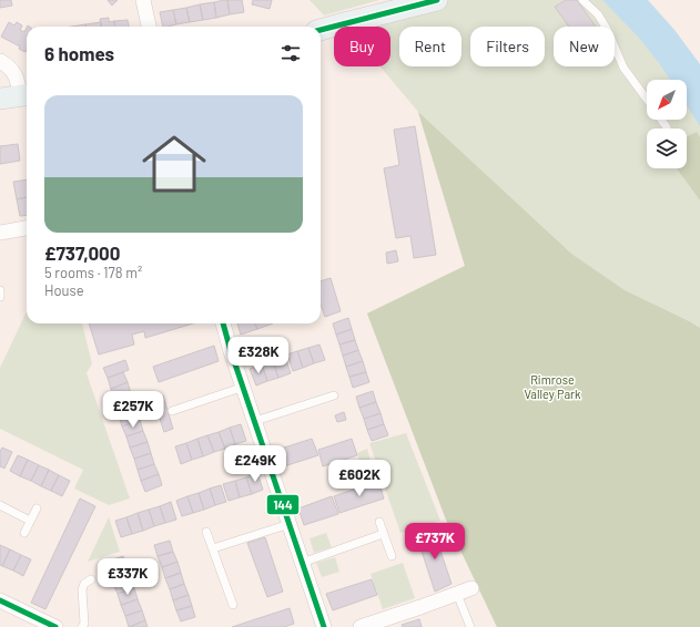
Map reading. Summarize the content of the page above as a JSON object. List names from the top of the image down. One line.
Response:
{"parks":["Rimrose Valley Park"],"lines":["transit line 144"],"north":"bottom left","page":{"chip":["Buy","Rent","Filters","New"],"heading":"6 homes","list":[{"name":"£737,000","note":"5 rooms · 178 m² · House"}],"price":["£328K","£257K","£249K","£602K","£737K","£337K"]}}
